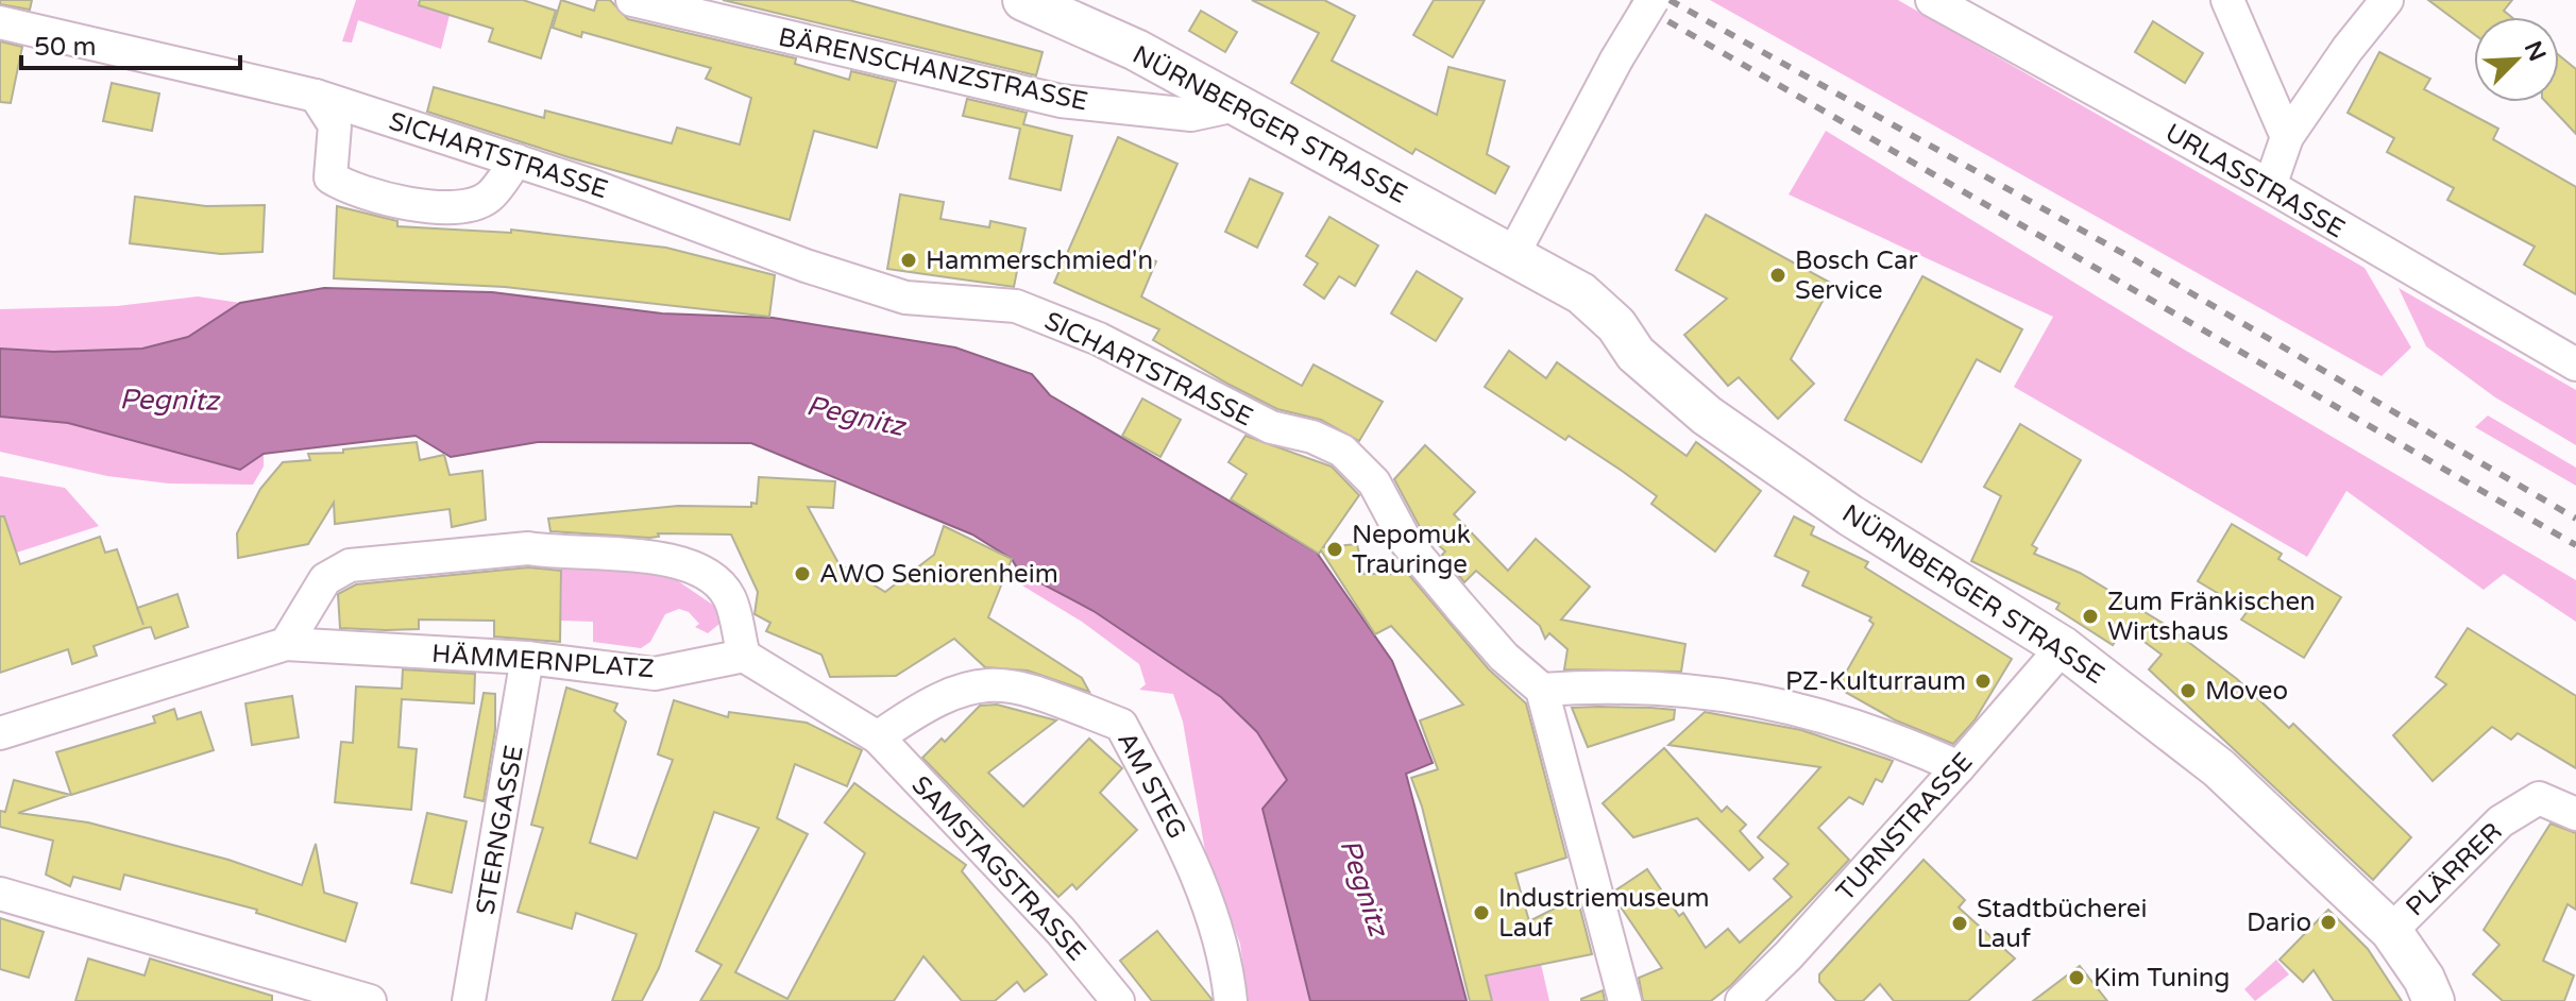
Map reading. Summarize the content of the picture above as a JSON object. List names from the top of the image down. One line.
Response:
{"streets":{"street":["BÄRENSCHANZSTRASSE","NÜRNBERGER STRASSE","SICHARTSTRASSE","URLASSTRASSE","HÄMMERNPLATZ","AM STEG","TURNSTRASSE","STERNGASSE","SAMSTAGSTRASSE","PLÄRRER"]},"crossings":[["BÄRENSCHANZSTRASSE","NÜRNBERGER STRASSE"],["NÜRNBERGER STRASSE","TURNSTRASSE"],["NÜRNBERGER STRASSE","PLÄRRER"],["HÄMMERNPLATZ","STERNGASSE"],["AM STEG","SAMSTAGSTRASSE"]],"water":["Pegnitz"],"places":["Hammerschmied'n","Bosch Car Service","Nepomuk Trauringe","AWO Seniorenheim","Zum Fränkischen Wirtshaus","PZ-Kulturraum","Moveo","Industriemuseum Lauf","Dario","Stadtbücherei Lauf","Kim Tuning"],"scale_bar":"50 m","north":"top right"}
